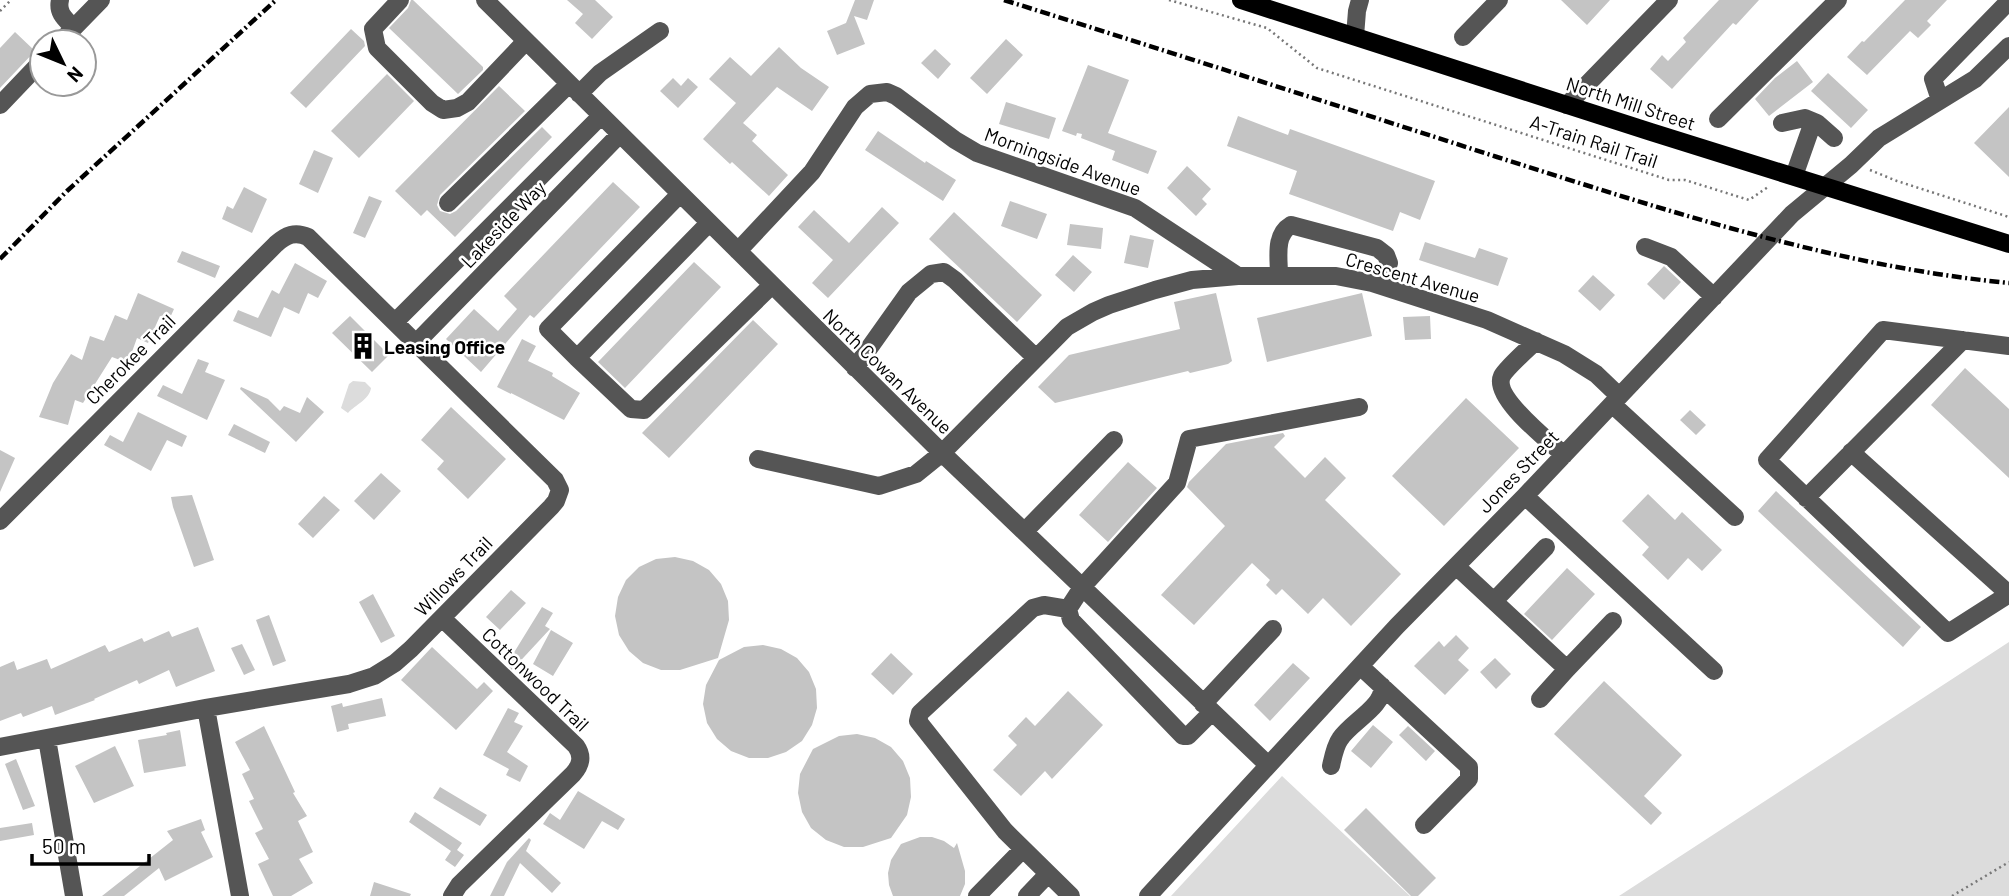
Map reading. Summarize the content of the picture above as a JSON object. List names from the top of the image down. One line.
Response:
{"streets":{"main road":["North Mill Street"],"street":["Morningside Avenue","Lakeside Way","Crescent Avenue","Cherokee Trail","North Cowan Avenue","Jones Street","Willows Trail","Cottonwood Trail"],"path":["A-Train Rail Trail"]},"crossings":[["North Mill Street","A-Train Rail Trail"],["North Mill Street","Jones Street"],["Morningside Avenue","Crescent Avenue"],["Morningside Avenue","North Cowan Avenue"],["Lakeside Way","North Cowan Avenue"],["Lakeside Way","Willows Trail"],["Crescent Avenue","North Cowan Avenue"],["Crescent Avenue","Jones Street"],["Cherokee Trail","Willows Trail"],["North Cowan Avenue","Jones Street"],["Willows Trail","Cottonwood Trail"]],"places":{"building":["Leasing Office"]},"scale_bar":"50 m","north":"bottom right"}
